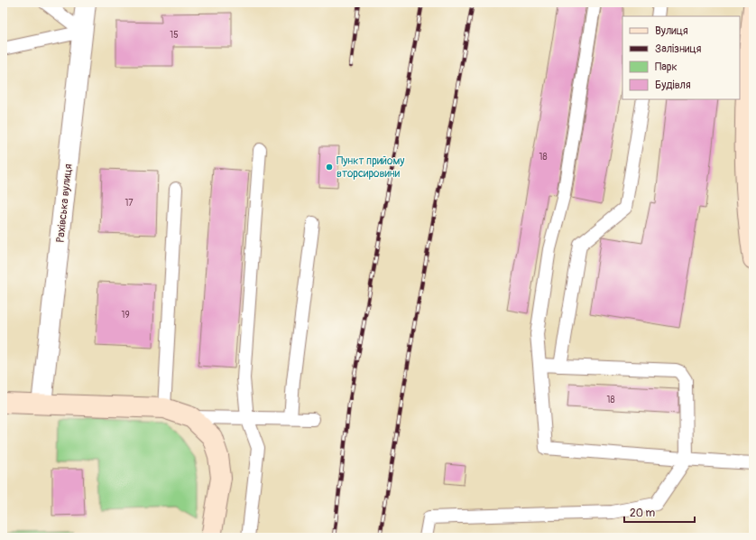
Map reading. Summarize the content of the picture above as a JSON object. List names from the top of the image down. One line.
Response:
{"streets":{"street":["Рахівська вулиця"]},"places":["Пункт прийому вторсировини"],"house_numbers":["15","18","17","19","18"],"legend":["Вулиця","Залізниця","Парк","Будівля"],"scale_bar":"20 m"}
